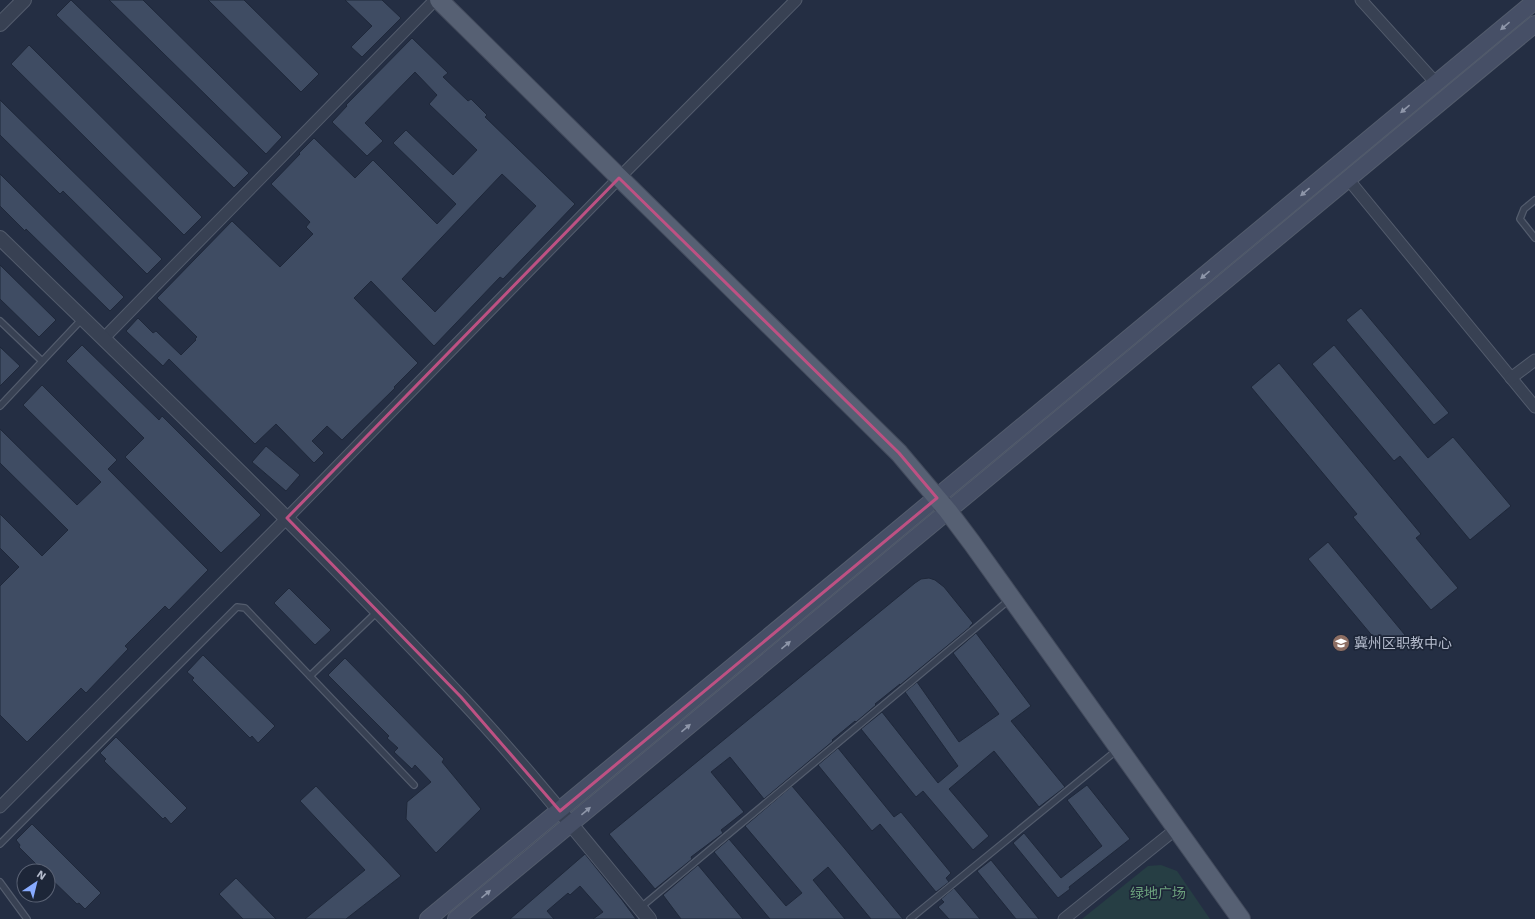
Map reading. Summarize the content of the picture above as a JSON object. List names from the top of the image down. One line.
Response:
{"parks":["绿地广场"],"places":{"school or university":["冀州区职教中心"]},"north":"top right"}
